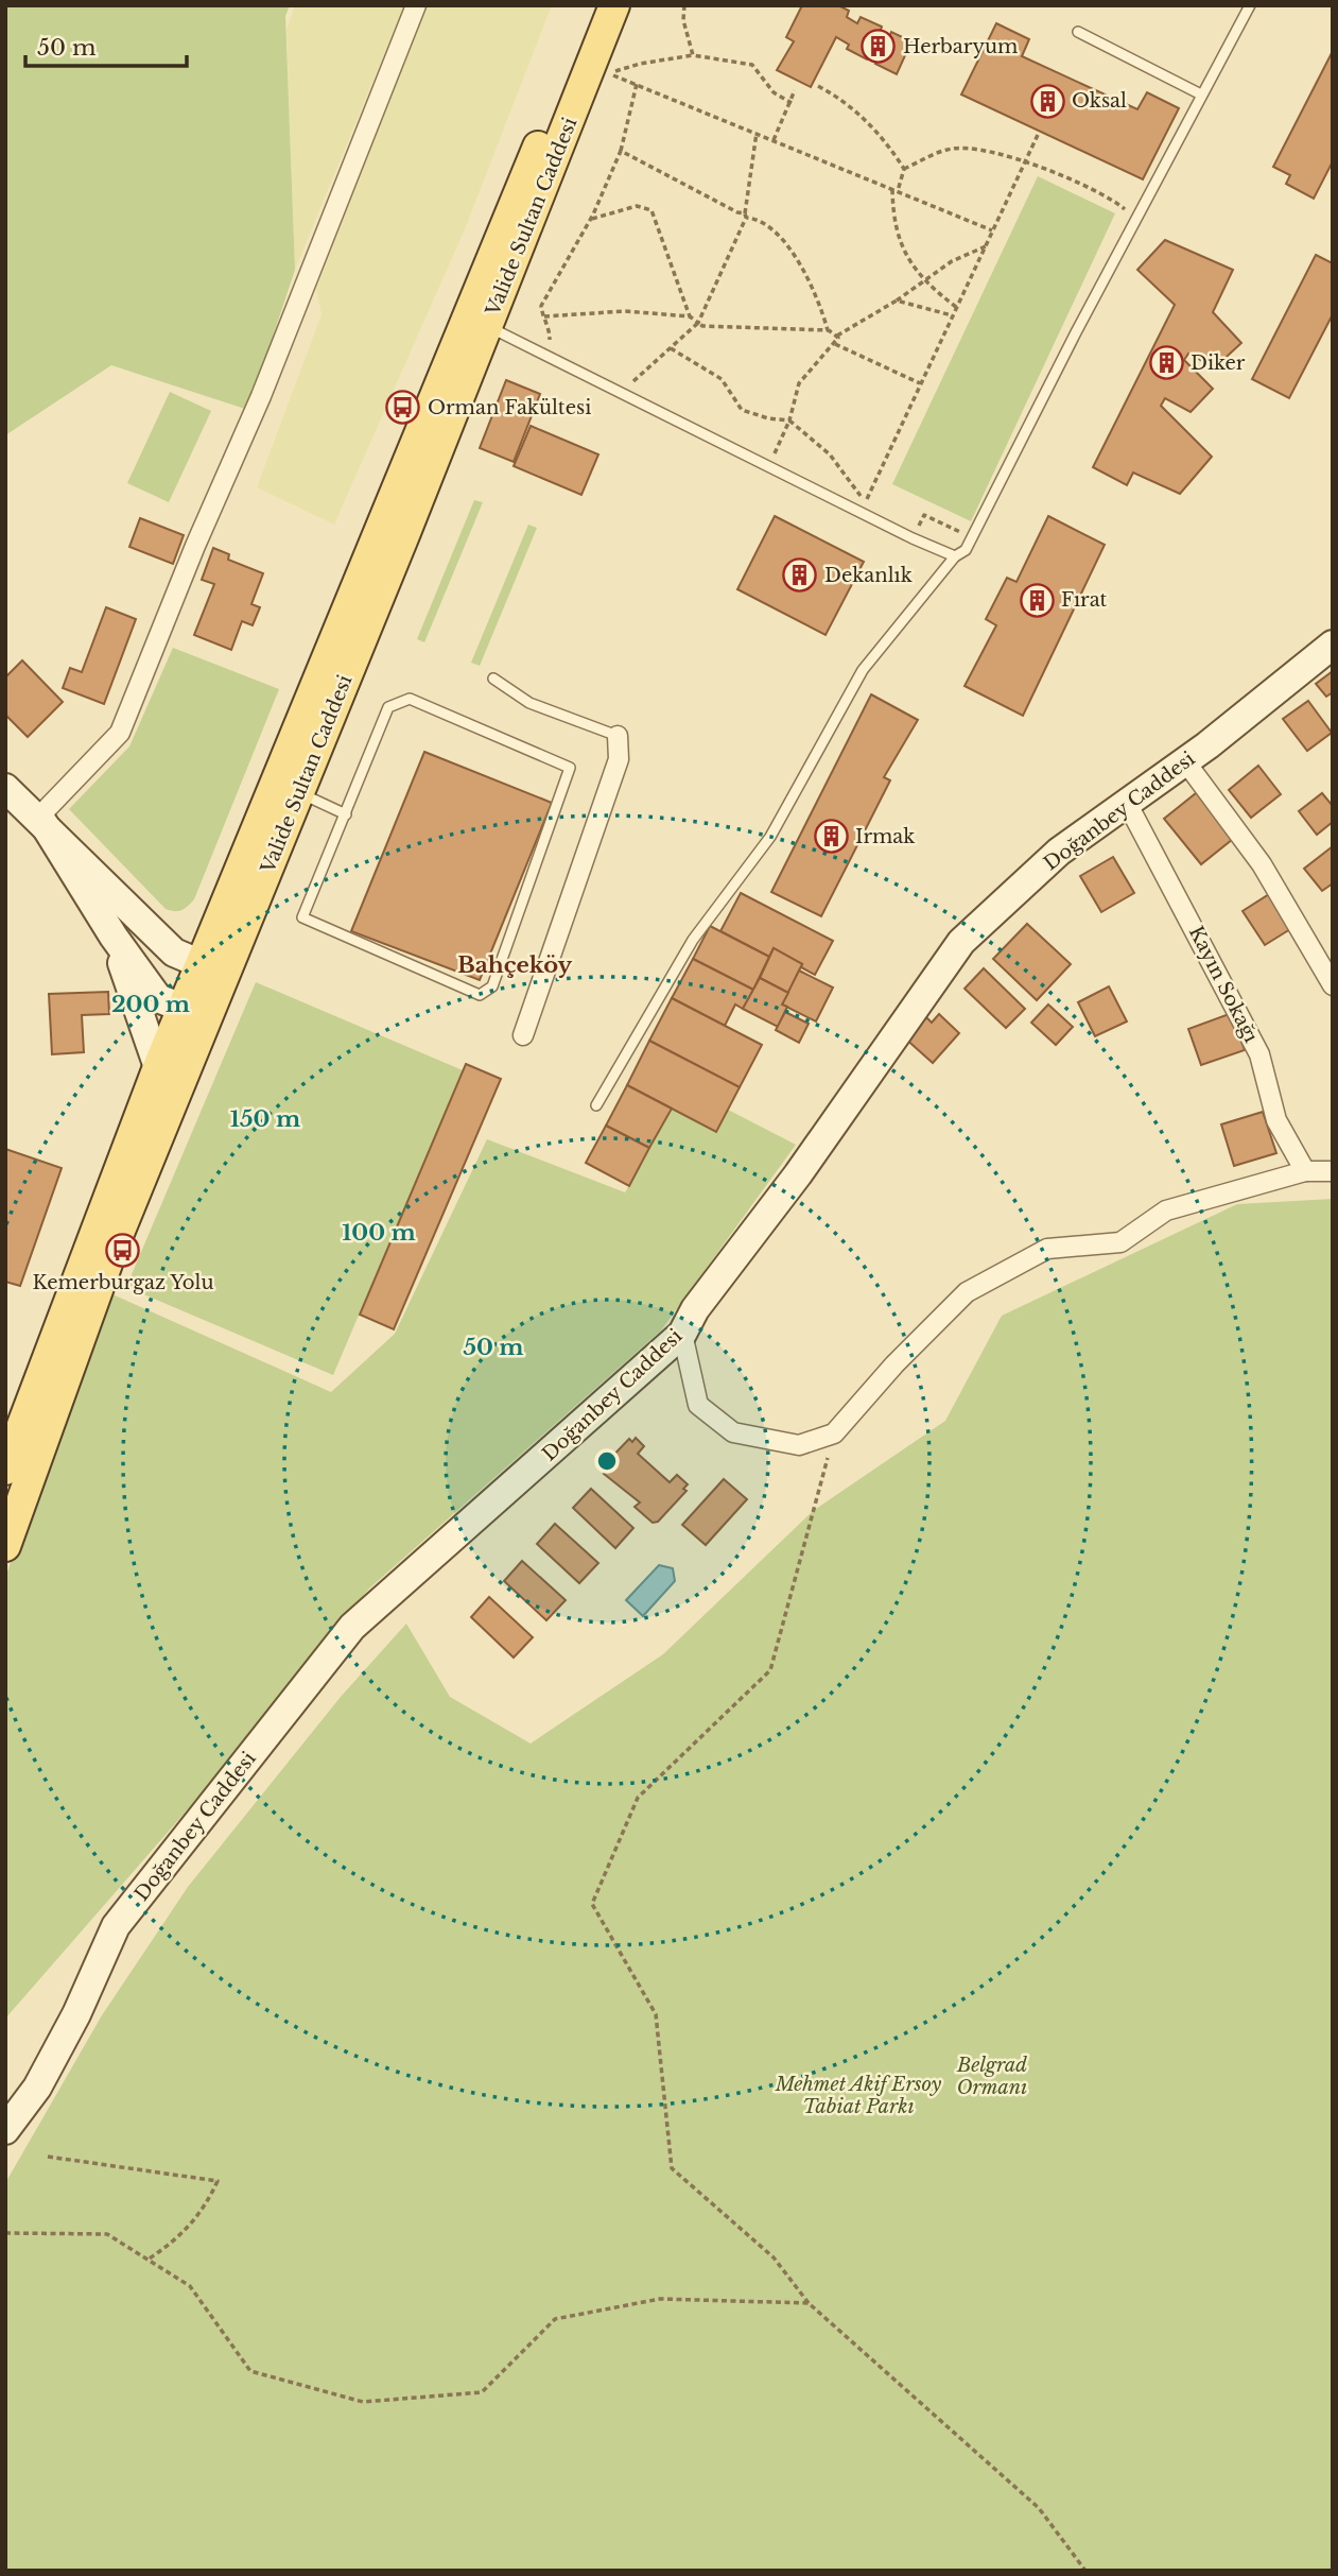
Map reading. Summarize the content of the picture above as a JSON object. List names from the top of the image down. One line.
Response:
{"streets":{"main road":["Valide Sultan Caddesi"],"street":["Doğanbey Caddesi","Kayın Sokağı"]},"crossings":[["Doğanbey Caddesi","Kayın Sokağı"]],"districts":["Bahçeköy"],"parks":["Belgrad Ormanı","Mehmet Akif Ersoy Tabiat Parkı"],"places":{"building":["Herbaryum","Oksal","Diker","Dekanlık","Fırat","Irmak"],"bus stop":["Orman Fakültesi","Kemerburgaz Yolu"]},"scale_bar":"50 m","rings":["200 m","150 m","100 m","50 m"]}
